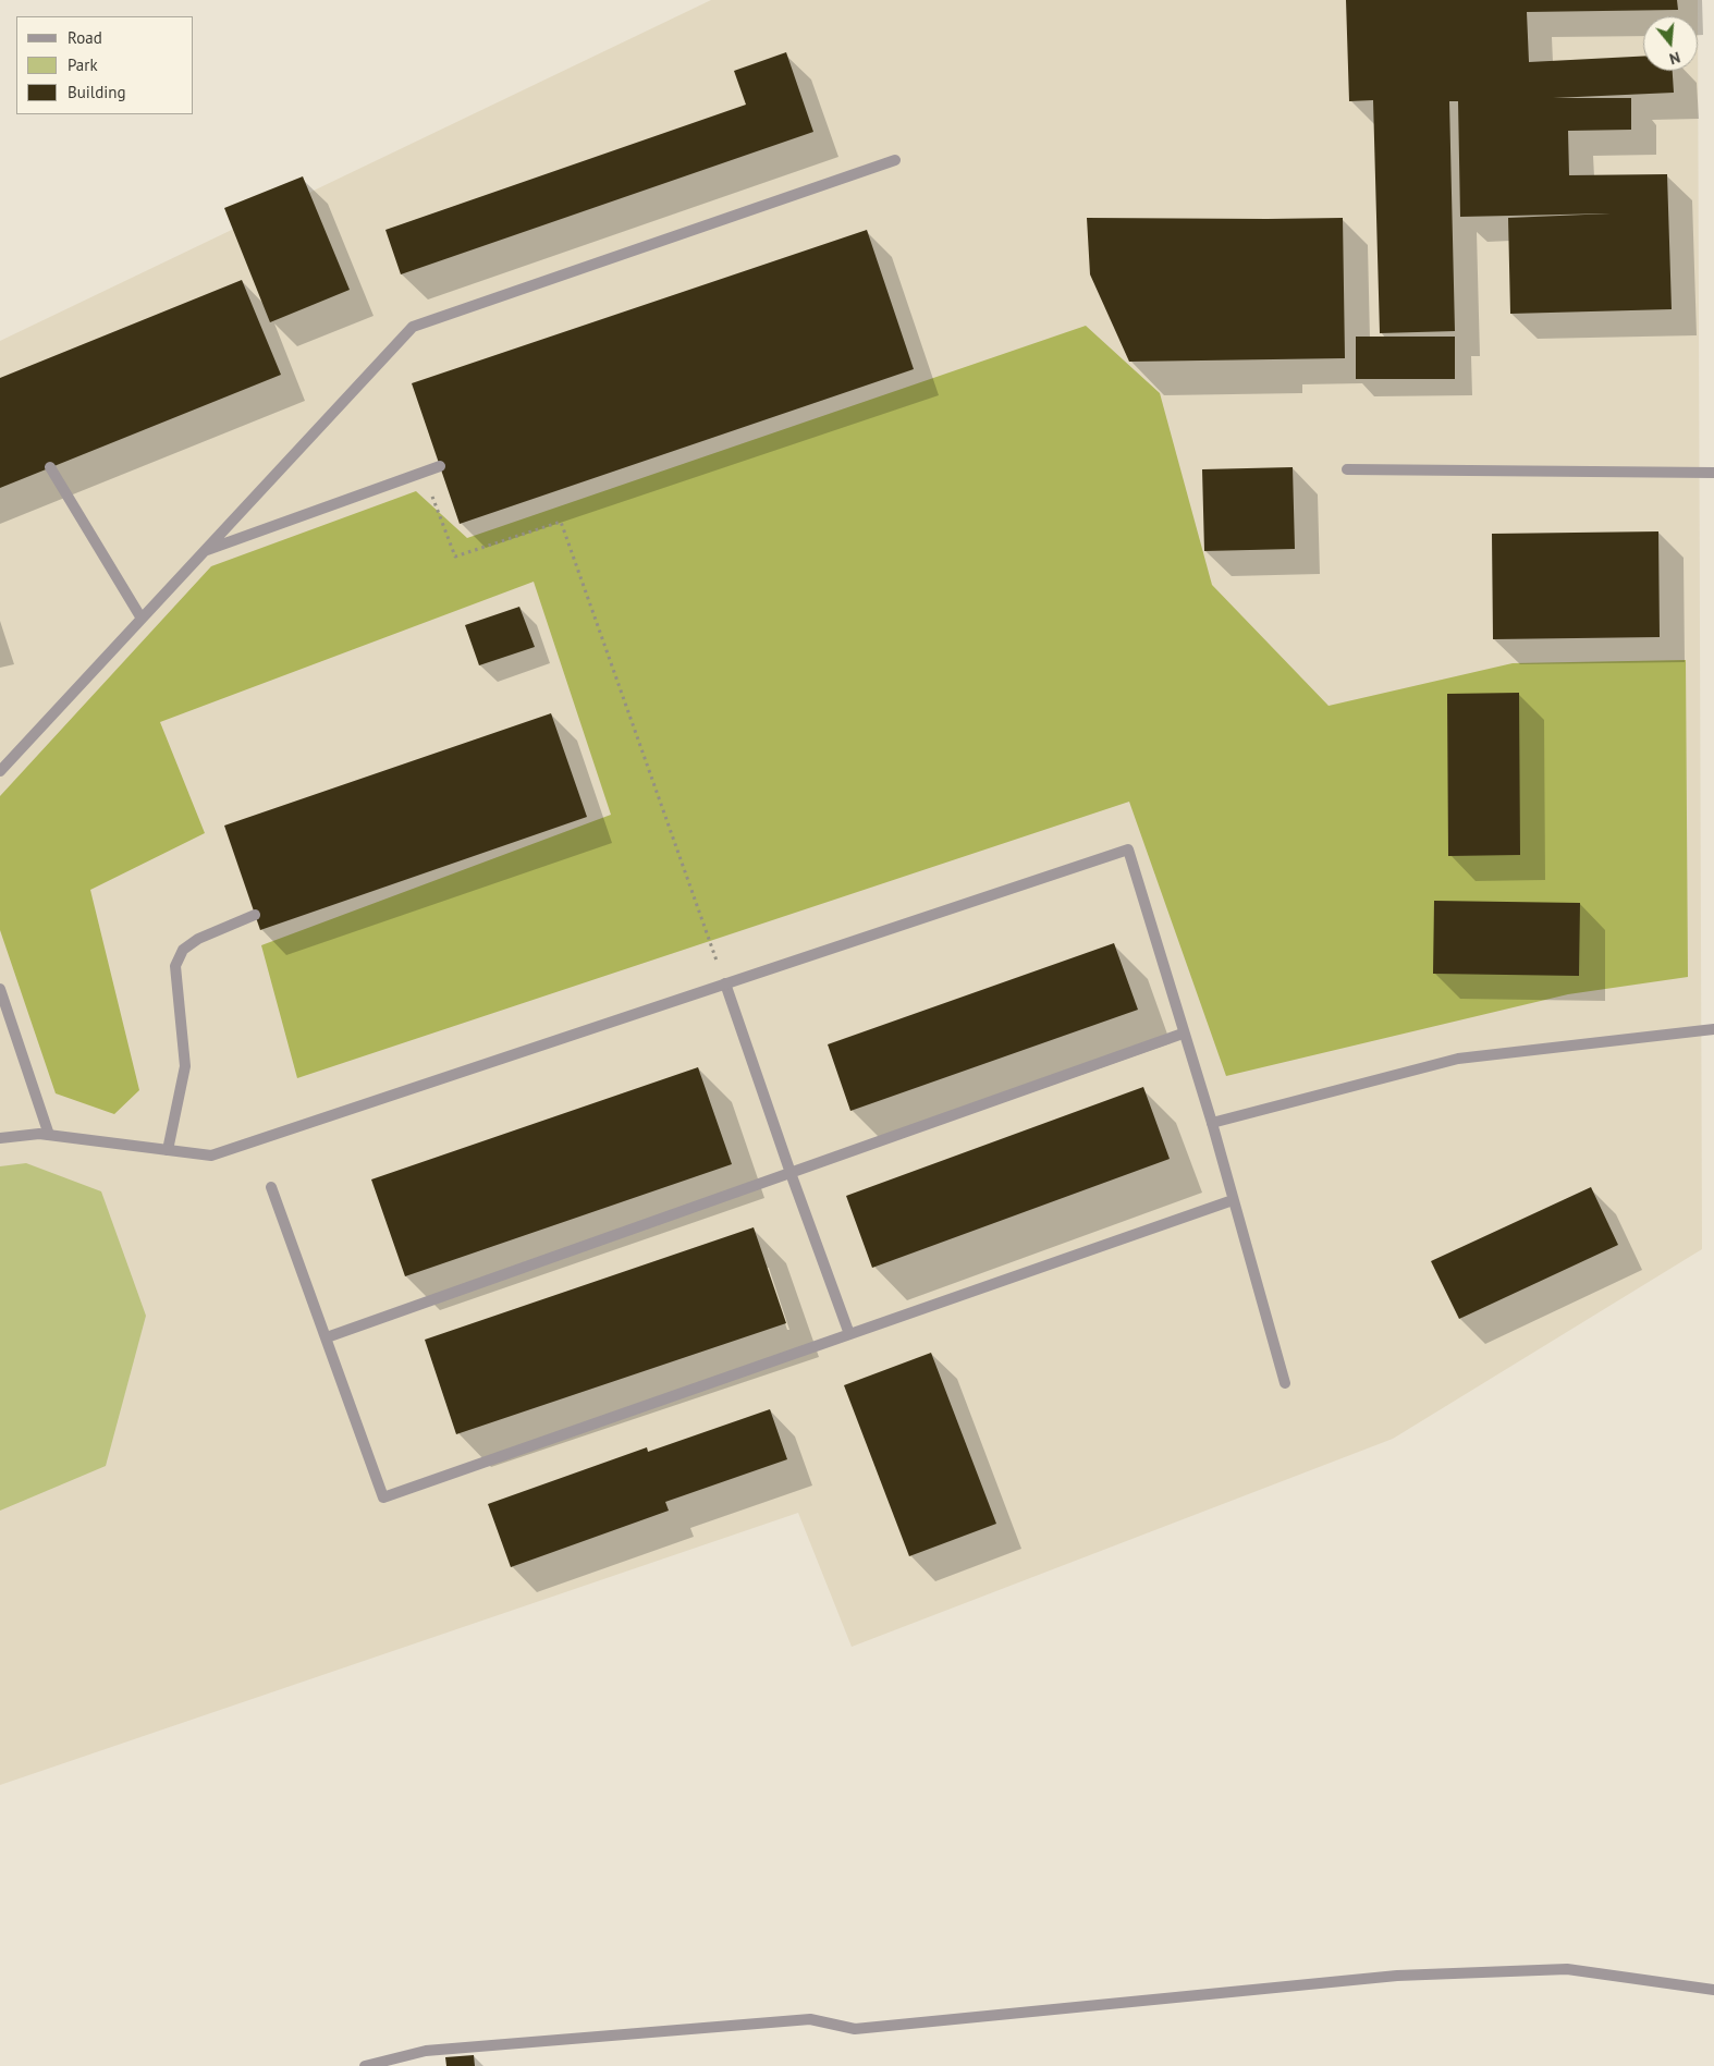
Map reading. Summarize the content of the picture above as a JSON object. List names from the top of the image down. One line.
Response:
{"legend":["Road","Park","Building"],"north":"bottom"}
